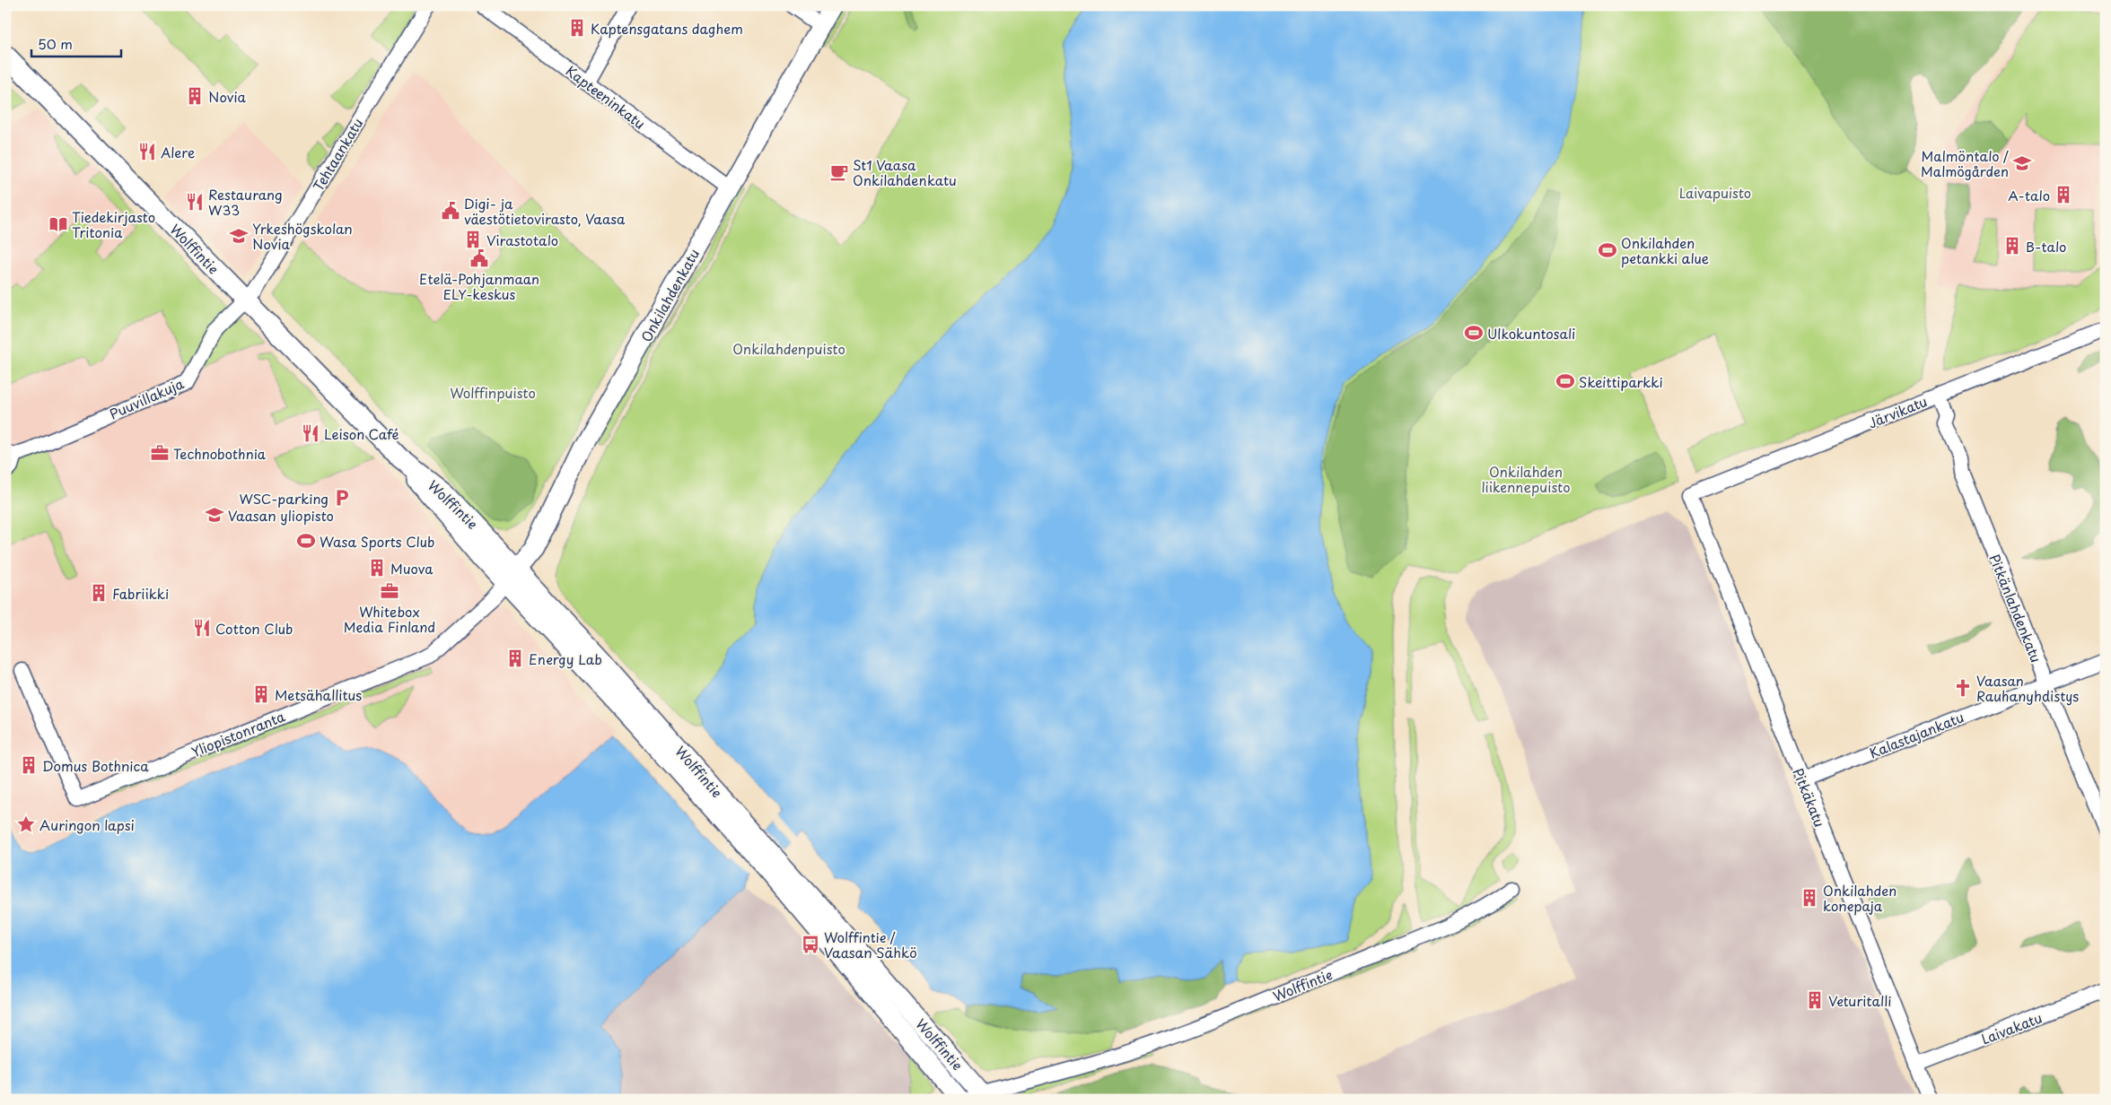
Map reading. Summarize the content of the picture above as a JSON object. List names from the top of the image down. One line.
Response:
{"streets":{"main road":["Wolffintie","Onkilahdenkatu"],"street":["Kapteeninkatu","Tehtaankatu","Puuvillakuja","Järvikatu","Pitkänlahdenkatu","Yliopistonranta","Kalastajankatu","Pitkäkatu","Laivakatu"]},"crossings":[["Kapteeninkatu","Onkilahdenkatu"],["Tehtaankatu","Wolffintie"],["Tehtaankatu","Puuvillakuja"],["Wolffintie","Onkilahdenkatu"],["Wolffintie","Puuvillakuja"],["Wolffintie","Yliopistonranta"],["Onkilahdenkatu","Yliopistonranta"],["Järvikatu","Pitkänlahdenkatu"],["Järvikatu","Pitkäkatu"],["Pitkänlahdenkatu","Kalastajankatu"],["Kalastajankatu","Pitkäkatu"],["Pitkäkatu","Laivakatu"]],"parks":["Laivapuisto","Onkilahdenpuisto","Wolffinpuisto","Onkilahden liikennepuisto"],"places":{"building":["Kaptensgatans daghem","Novia","A-talo","Virastotalo","B-talo","Muova","Fabriikki","Energy Lab","Metsähallitus","Domus Bothnica","Onkilahden konepaja","Veturitalli"],"restaurant":["Alere","Restaurang W33","Leison Café","Cotton Club"],"school or university":["Malmöntalo / Malmögården","Yrkeshögskolan Novia","Vaasan yliopisto"],"cafe":["St1 Vaasa Onkilahdenkatu"],"public building":["Digi- ja väestötietovirasto, Vaasa","Etelä-Pohjanmaan ELY-keskus"],"library":["Tiedekirjasto Tritonia"],"sports":["Onkilahden petankki alue","Ulkokuntosali","Skeittiparkki","Wasa Sports Club"],"office":["Technobothnia","Whitebox Media Finland"],"parking":["WSC-parking"],"church":["Vaasan Rauhanyhdistys"],"place":["Auringon lapsi"],"bus stop":["Wolffintie / Vaasan Sähkö"]},"scale_bar":"50 m"}
